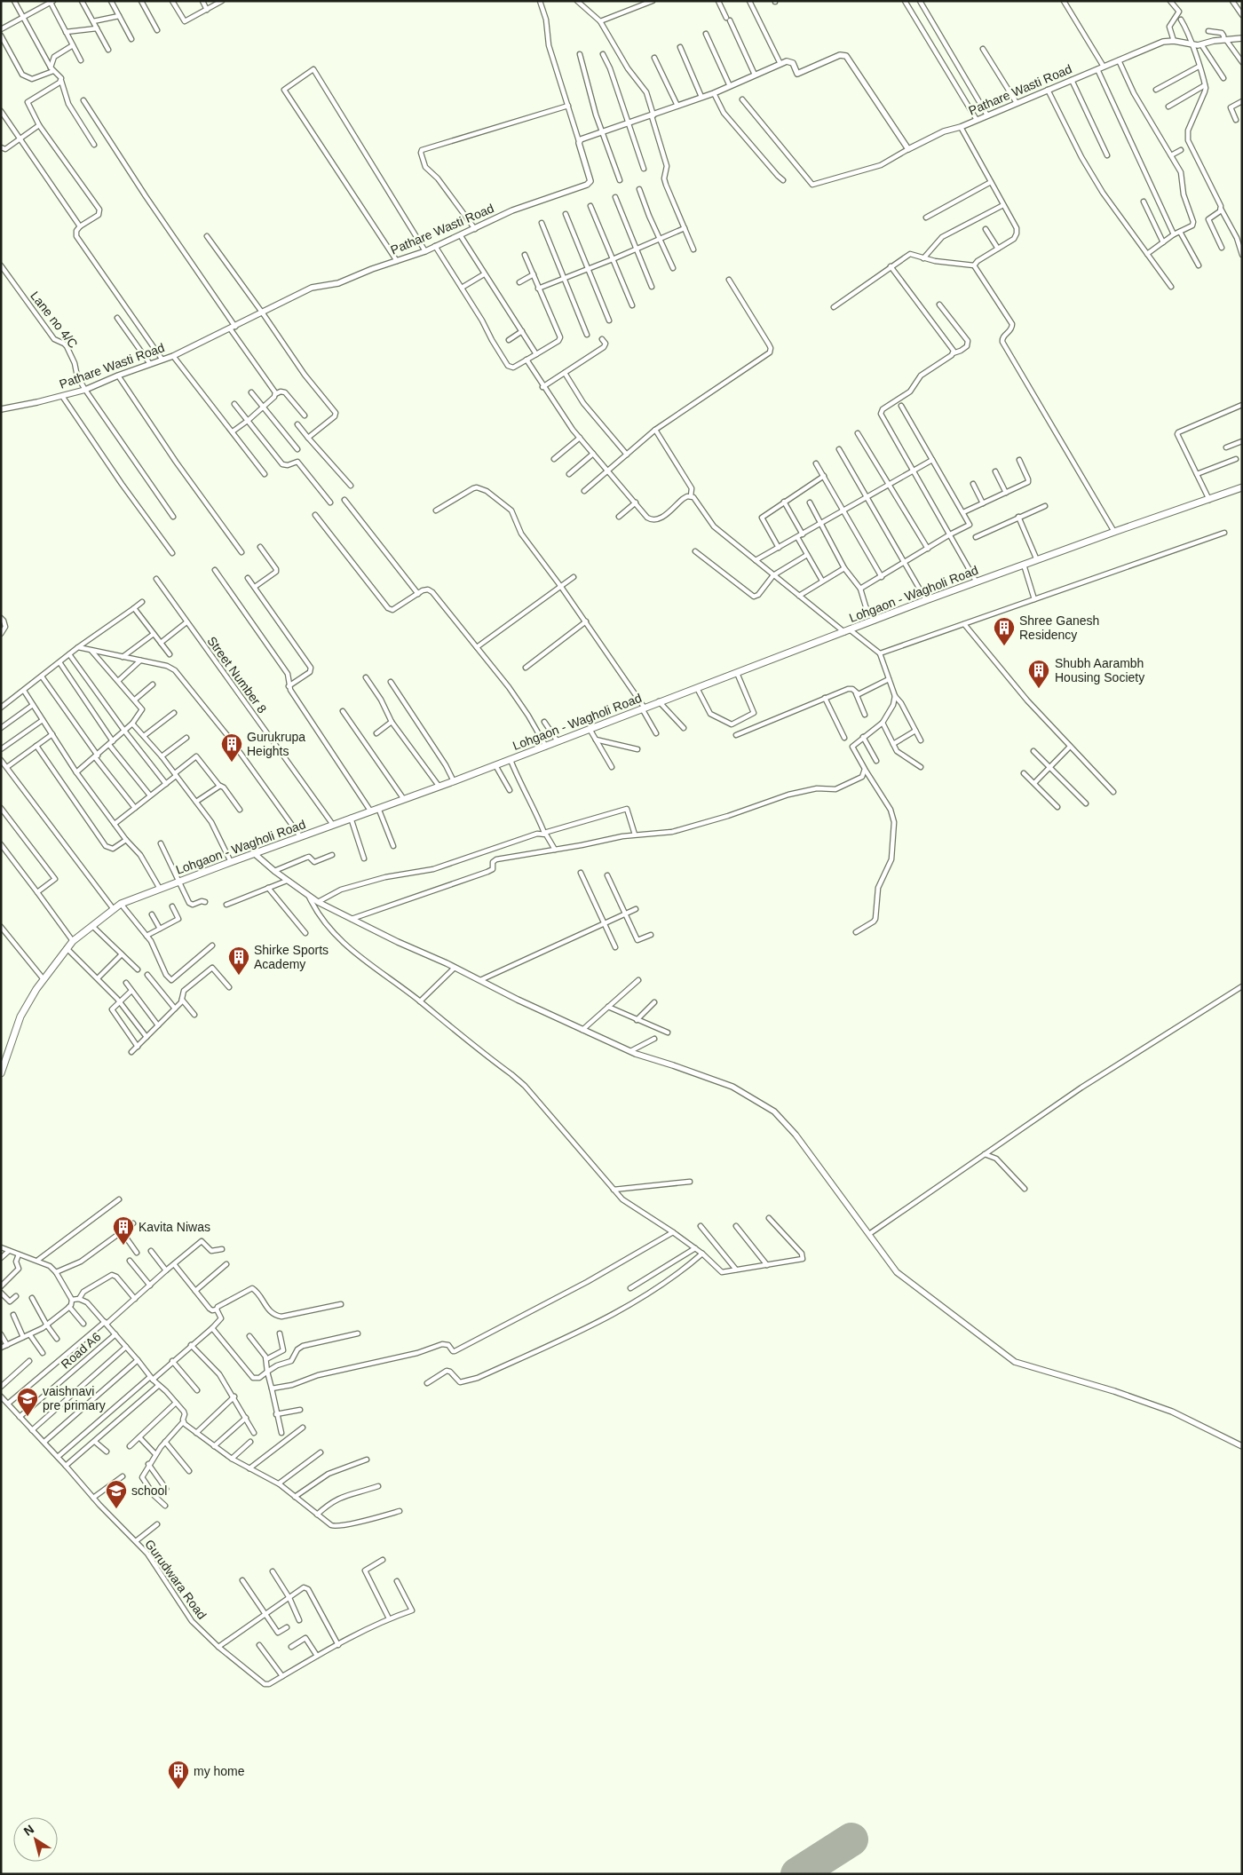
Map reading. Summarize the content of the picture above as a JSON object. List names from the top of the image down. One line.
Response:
{"streets":{"main road":["Lohgaon - Wagholi Road"],"street":["Pathare Wasti Road","Lane no 4/C","Street Number 8","Road A6","Gurudwara Road"]},"crossings":[["Pathare Wasti Road","Lane no 4/C"],["Lohgaon - Wagholi Road","Street Number 8"],["Road A6","Gurudwara Road"]],"places":{"building":["Shree Ganesh Residency","Shubh Aarambh Housing Society","Gurukrupa Heights","Shirke Sports Academy","Kavita Niwas","my home"],"school or university":["vaishnavi pre primary","school"]},"north":"top left"}
